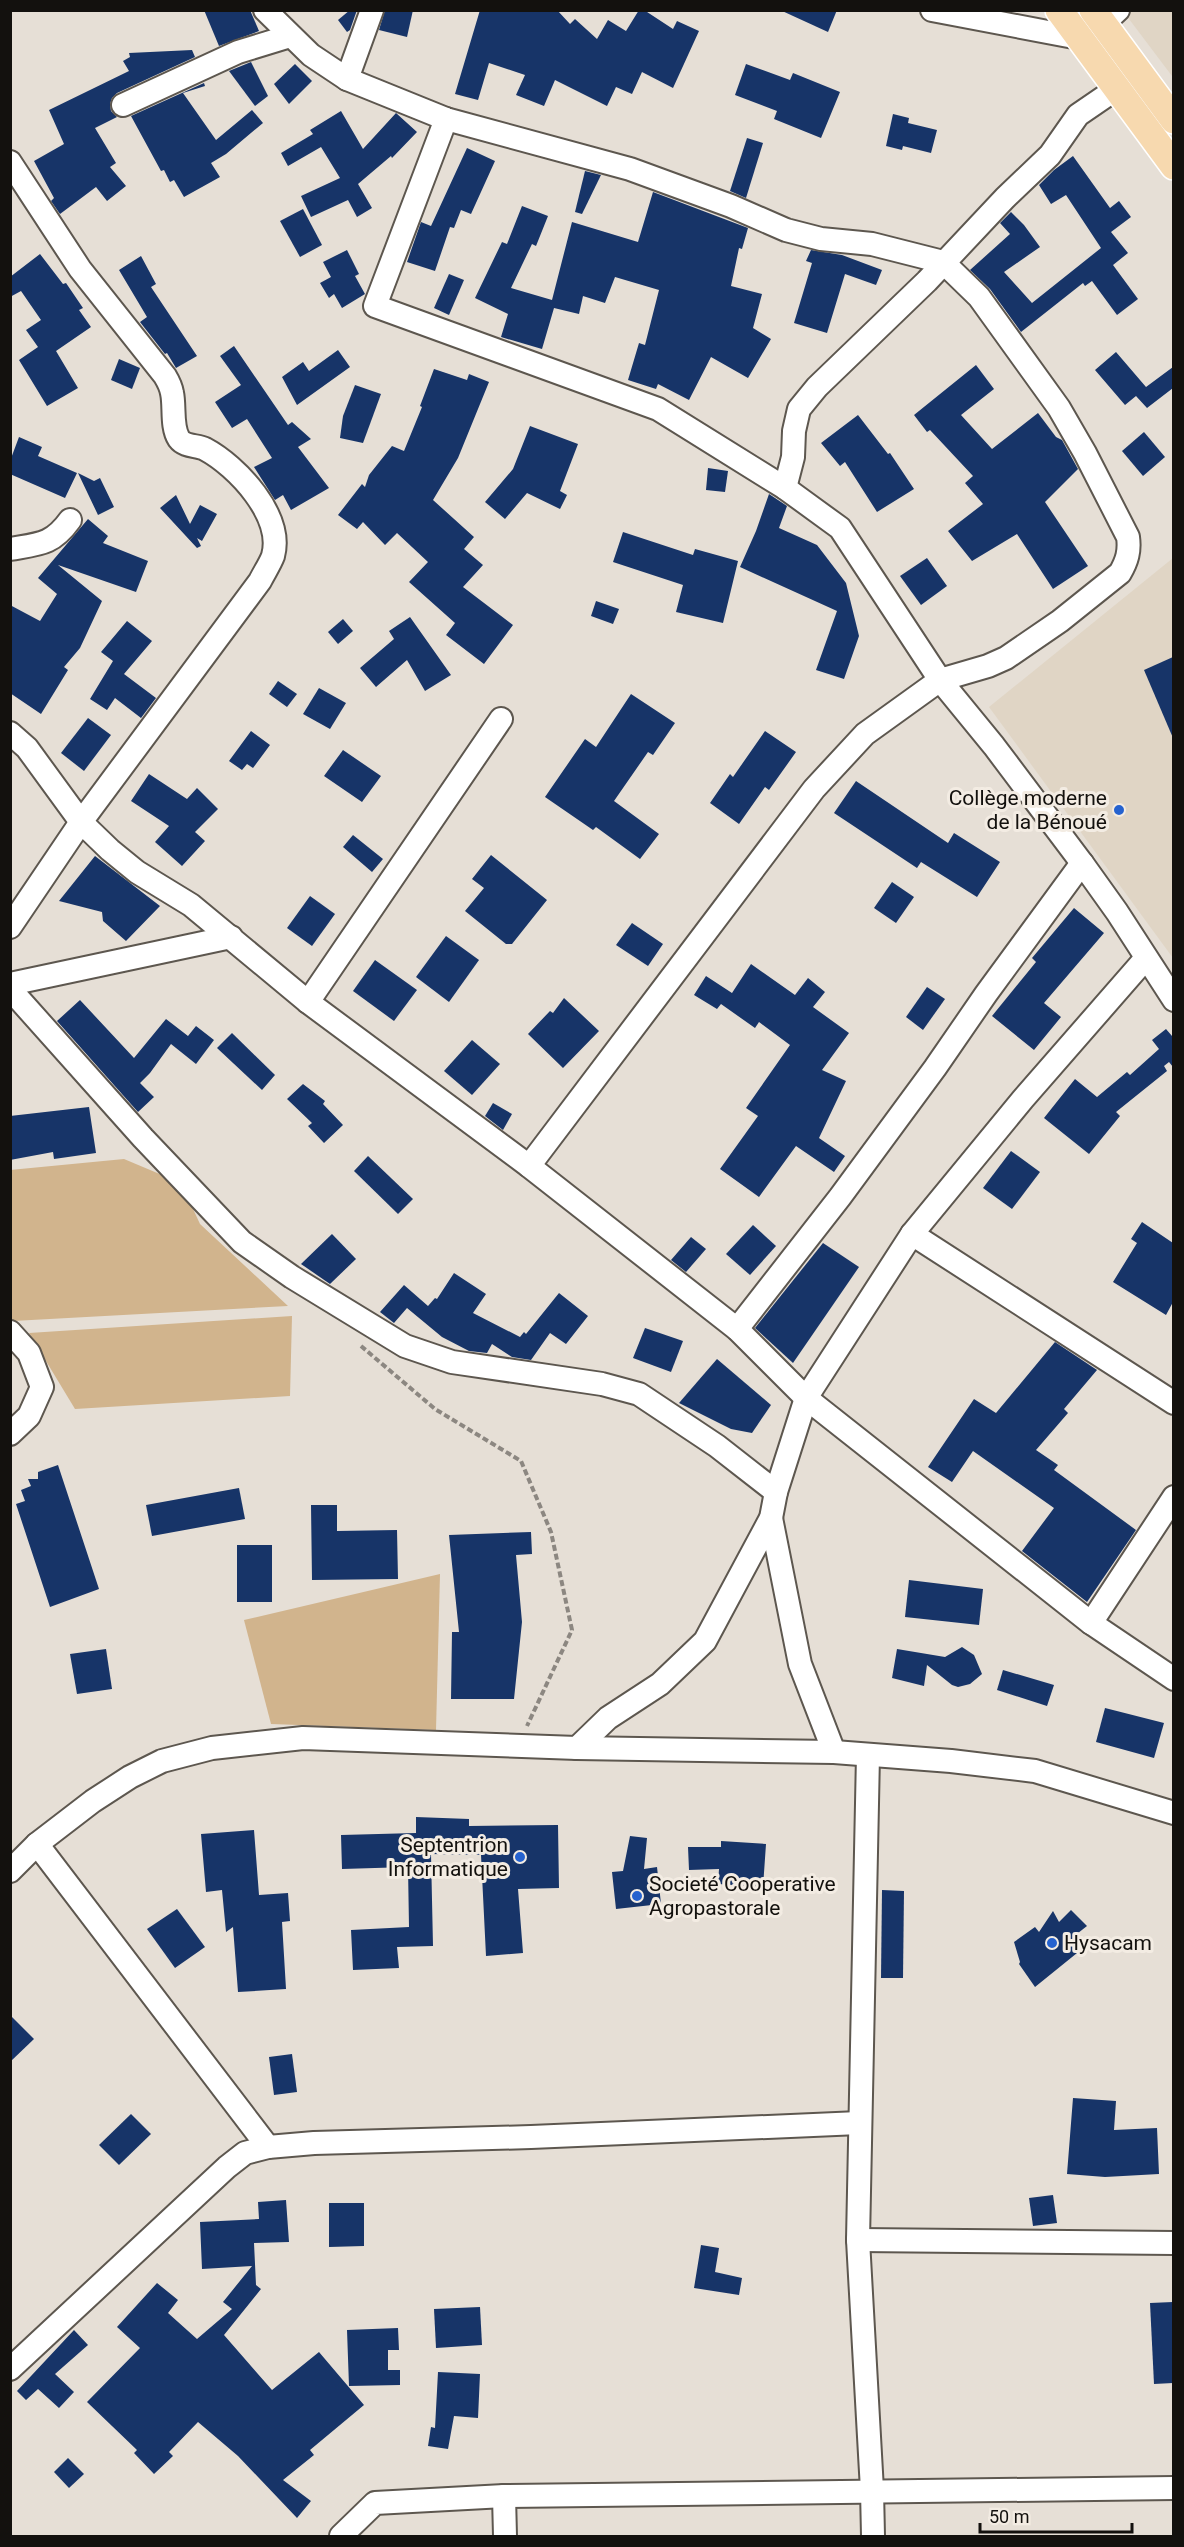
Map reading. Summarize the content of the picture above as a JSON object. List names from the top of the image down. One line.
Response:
{"places":["Collège moderne de la Bénoué","Septentrion Informatique","Societé Cooperative Agropastorale","Hysacam"],"scale_bar":"50 m"}
